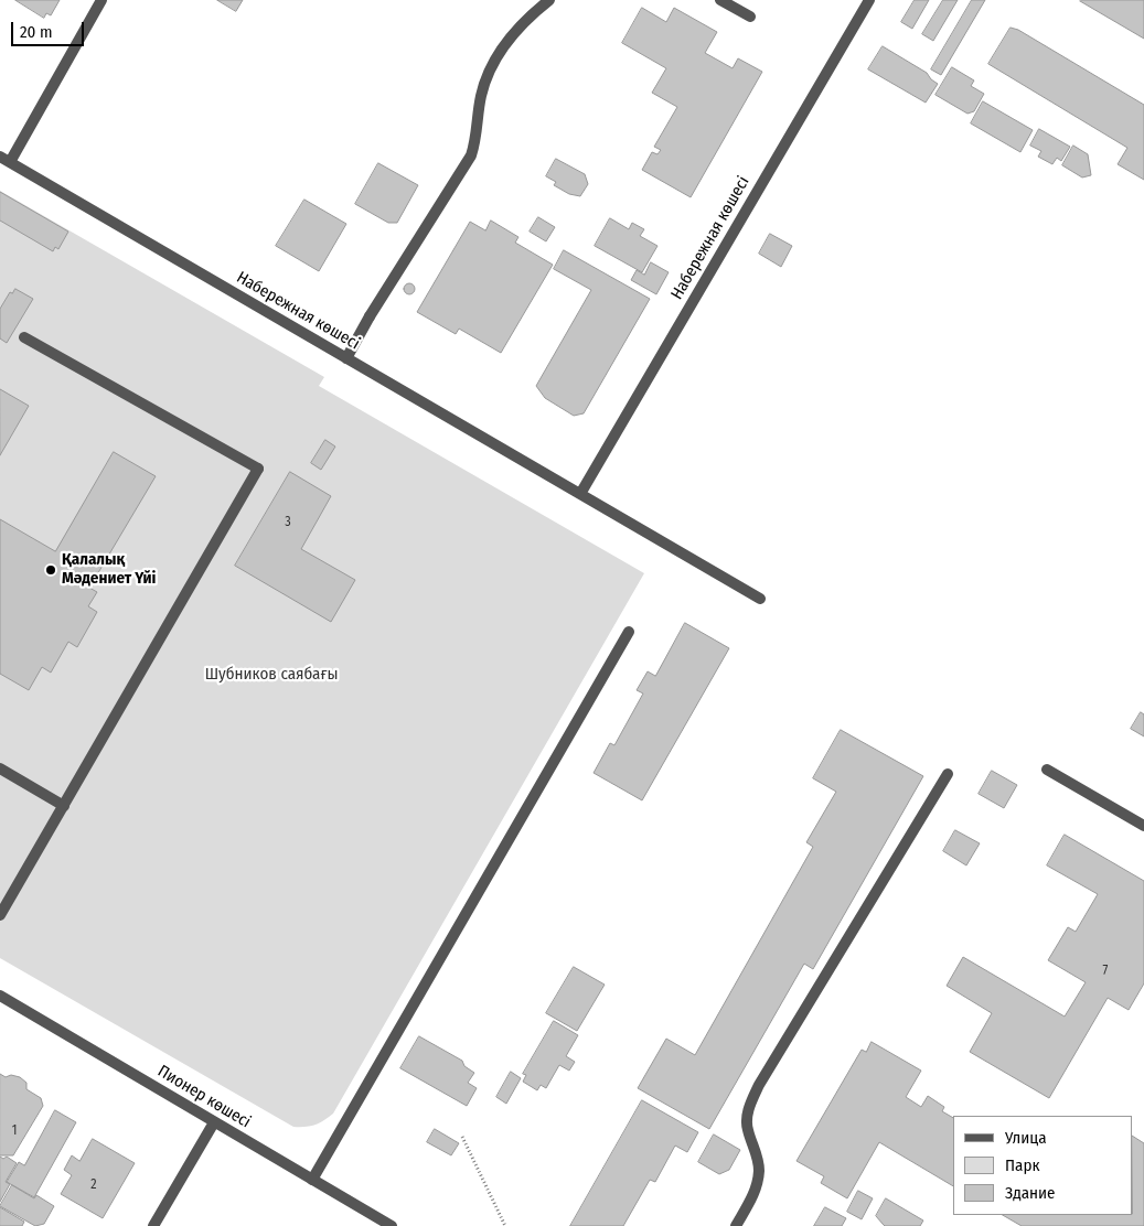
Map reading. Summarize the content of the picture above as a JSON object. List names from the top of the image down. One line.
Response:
{"streets":{"street":["Набережная көшесі","Пионер көшесі"]},"parks":["Шубников саябағы"],"places":["Қалалық Мәдениет Үйі"],"house_numbers":["3","7","1","2"],"legend":["Улица","Парк","Здание"],"scale_bar":"20 m"}
